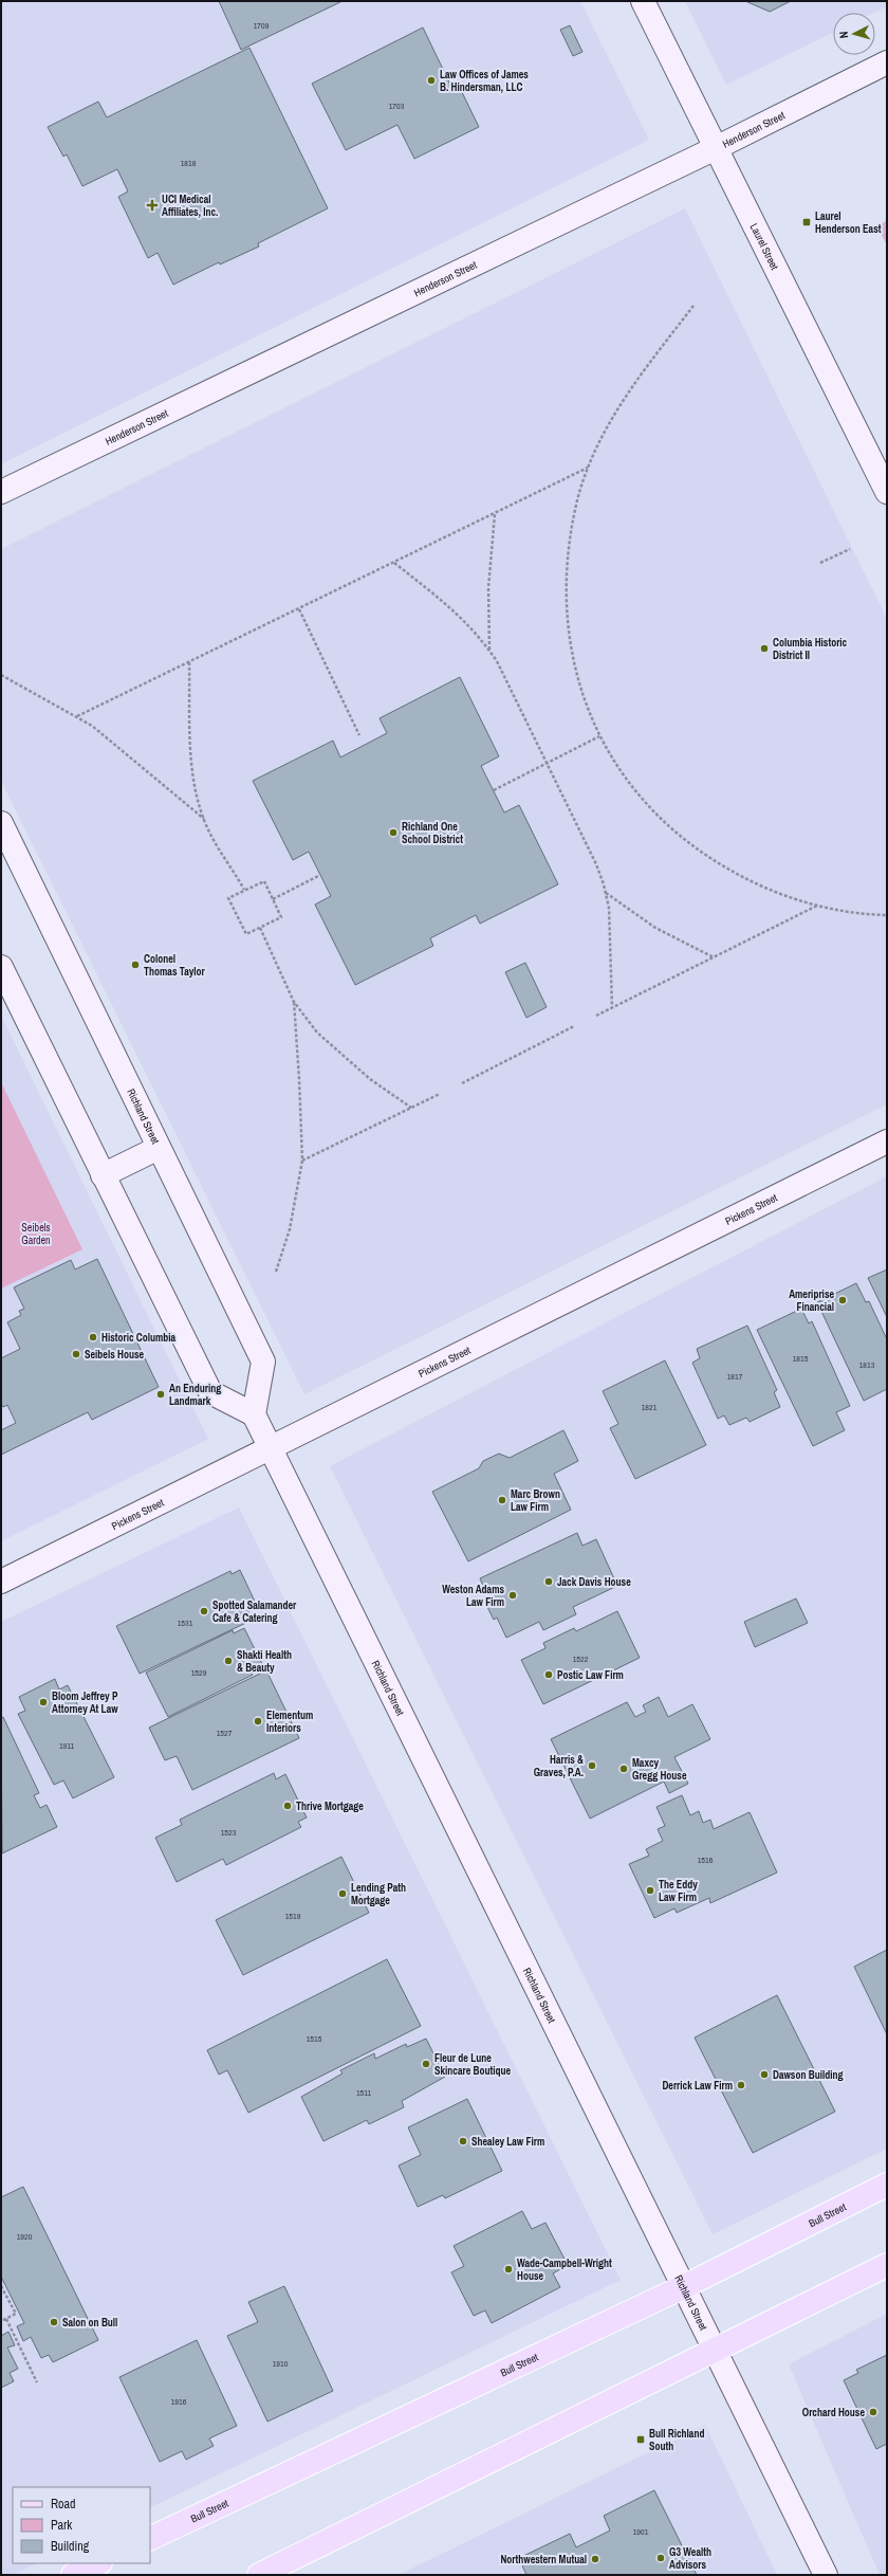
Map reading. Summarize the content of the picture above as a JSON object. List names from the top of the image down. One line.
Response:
{"streets":{"main road":["Bull Street"],"street":["Henderson Street","Laurel Street","Richland Street","Pickens Street"]},"crossings":[["Henderson Street","Laurel Street"],["Richland Street","Pickens Street"],["Richland Street","Bull Street"]],"parks":["Seibels Garden"],"places":{"other":["Law Offices of James B. Hindersman, LLC","Columbia Historic District II","Richland One School District","Colonel Thomas Taylor","Ameriprise Financial","Historic Columbia","Seibels House","An Enduring Landmark","Marc Brown Law Firm","Jack Davis House","Weston Adams Law Firm","Spotted Salamander Cafe & Catering","Shakti Health & Beauty","Postic Law Firm","Bloom Jeffrey P Attorney At Law","Elementum Interiors","Harris & Graves, P.A.","Maxcy Gregg House","Thrive Mortgage","The Eddy Law Firm","Lending Path Mortgage","Fleur de Lune Skincare Boutique","Dawson Building","Derrick Law Firm","Shealey Law Firm","Wade-Campbell-Wright House","Salon on Bull","Orchard House","G3 Wealth Advisors","Northwestern Mutual"],"health":["UCI Medical Affiliates, Inc."],"transit":["Laurel Henderson East","Bull Richland South"]},"house_numbers":["1709","1703","1818","1815","1813","1817","1821","1531","1522","1529","1527","1911","1523","1516","1519","1515","1511","1920","1910","1916","1901"],"legend":["Road","Park","Building"],"north":"left"}
